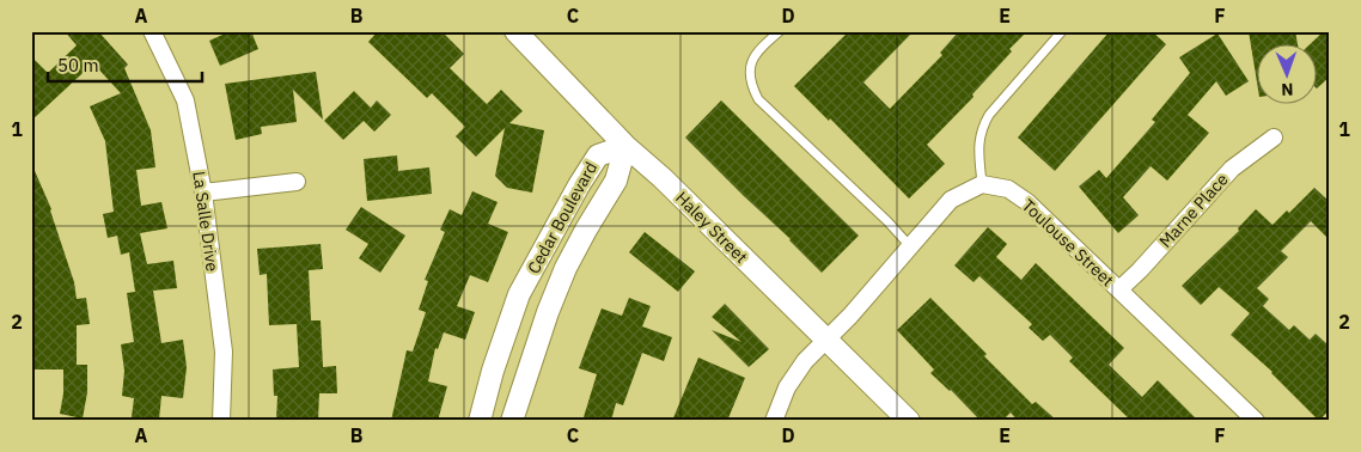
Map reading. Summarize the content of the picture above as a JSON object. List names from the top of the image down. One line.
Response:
{"streets":{"street":["Marne Place","Cedar Boulevard","La Salle Drive","Haley Street","Toulouse Street"]},"crossings":[["Marne Place","Toulouse Street"],["Cedar Boulevard","Haley Street"]],"scale_bar":"50 m","north":"bottom","grid":{"columns":["A","B","C","D","E","F"],"rows":["1","2"]}}
